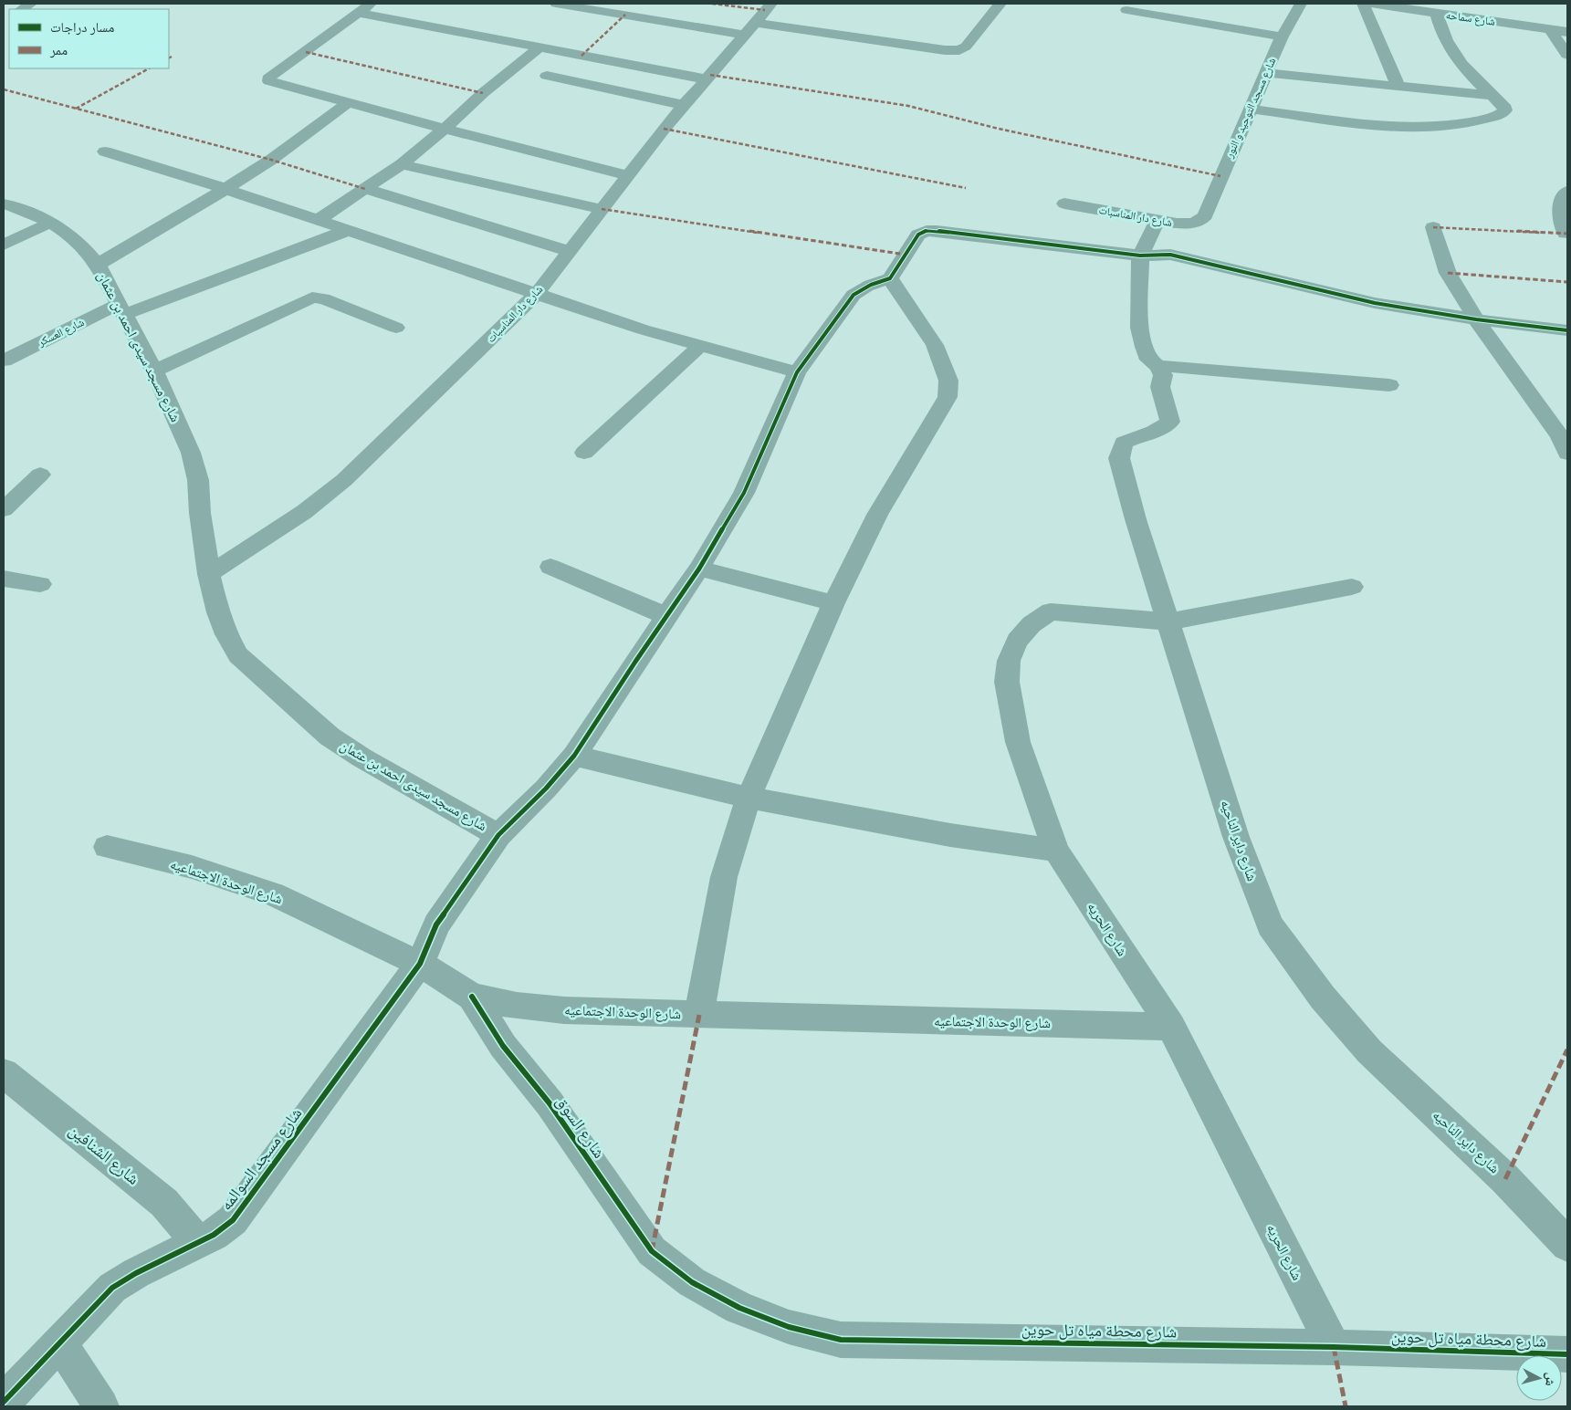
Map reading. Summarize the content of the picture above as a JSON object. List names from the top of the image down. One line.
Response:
{"streets":{"street":["شارع سماحه","شارع مسجد التوحيد و النور","شارع دار المناسبات","شارع العسكر","شارع مسجد سيدى احمد بن عثمان","شارع داير الناحيه","شارع الوحدة الاجتماعيه","شارع الحريه","شارع السوق","شارع الشنافين","شارع مسجد السوالمه","شارع محطة مياه تل حوين"]},"crossings":[["شارع مسجد التوحيد و النور","شارع دار المناسبات"],["شارع دار المناسبات","شارع مسجد سيدى احمد بن عثمان"],["شارع العسكر","شارع مسجد سيدى احمد بن عثمان"],["شارع مسجد سيدى احمد بن عثمان","شارع مسجد السوالمه"],["شارع داير الناحيه","شارع الحريه"],["شارع الوحدة الاجتماعيه","شارع الحريه"],["شارع الوحدة الاجتماعيه","شارع السوق"],["شارع الوحدة الاجتماعيه","شارع مسجد السوالمه"],["شارع الحريه","شارع محطة مياه تل حوين"],["شارع السوق","شارع محطة مياه تل حوين"],["شارع الشنافين","شارع مسجد السوالمه"]],"legend":["مسار دراجات","ممر"],"north":"right"}
